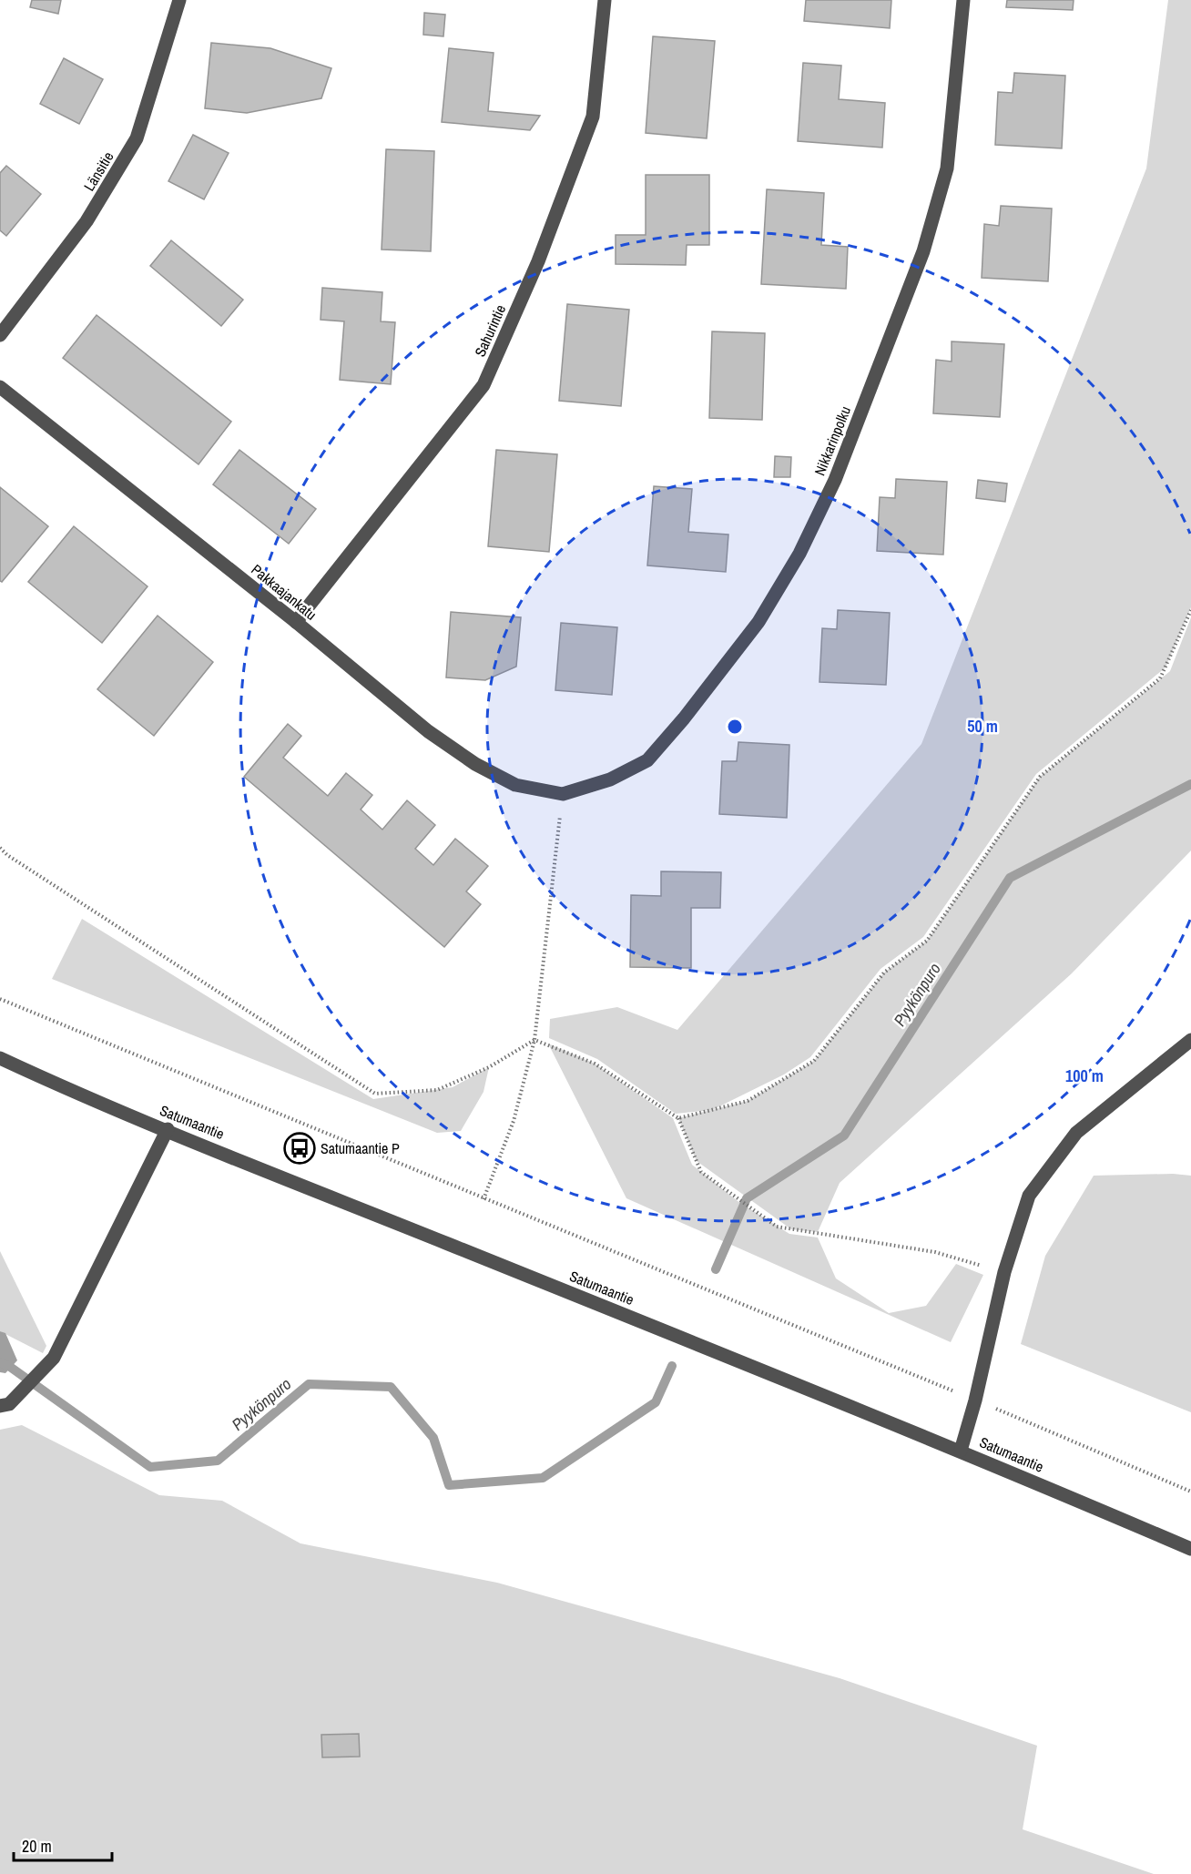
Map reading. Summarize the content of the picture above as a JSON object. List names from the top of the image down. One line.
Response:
{"streets":{"street":["Länsitie","Sahurintie","Nikkarinpolku","Pakkaajankatu","Satumaantie"]},"crossings":[["Sahurintie","Pakkaajankatu"],["Nikkarinpolku","Pakkaajankatu"]],"water":["Pyykönpuro"],"places":{"bus stop":["Satumaantie P"]},"scale_bar":"20 m","rings":["50 m","100 m"]}
